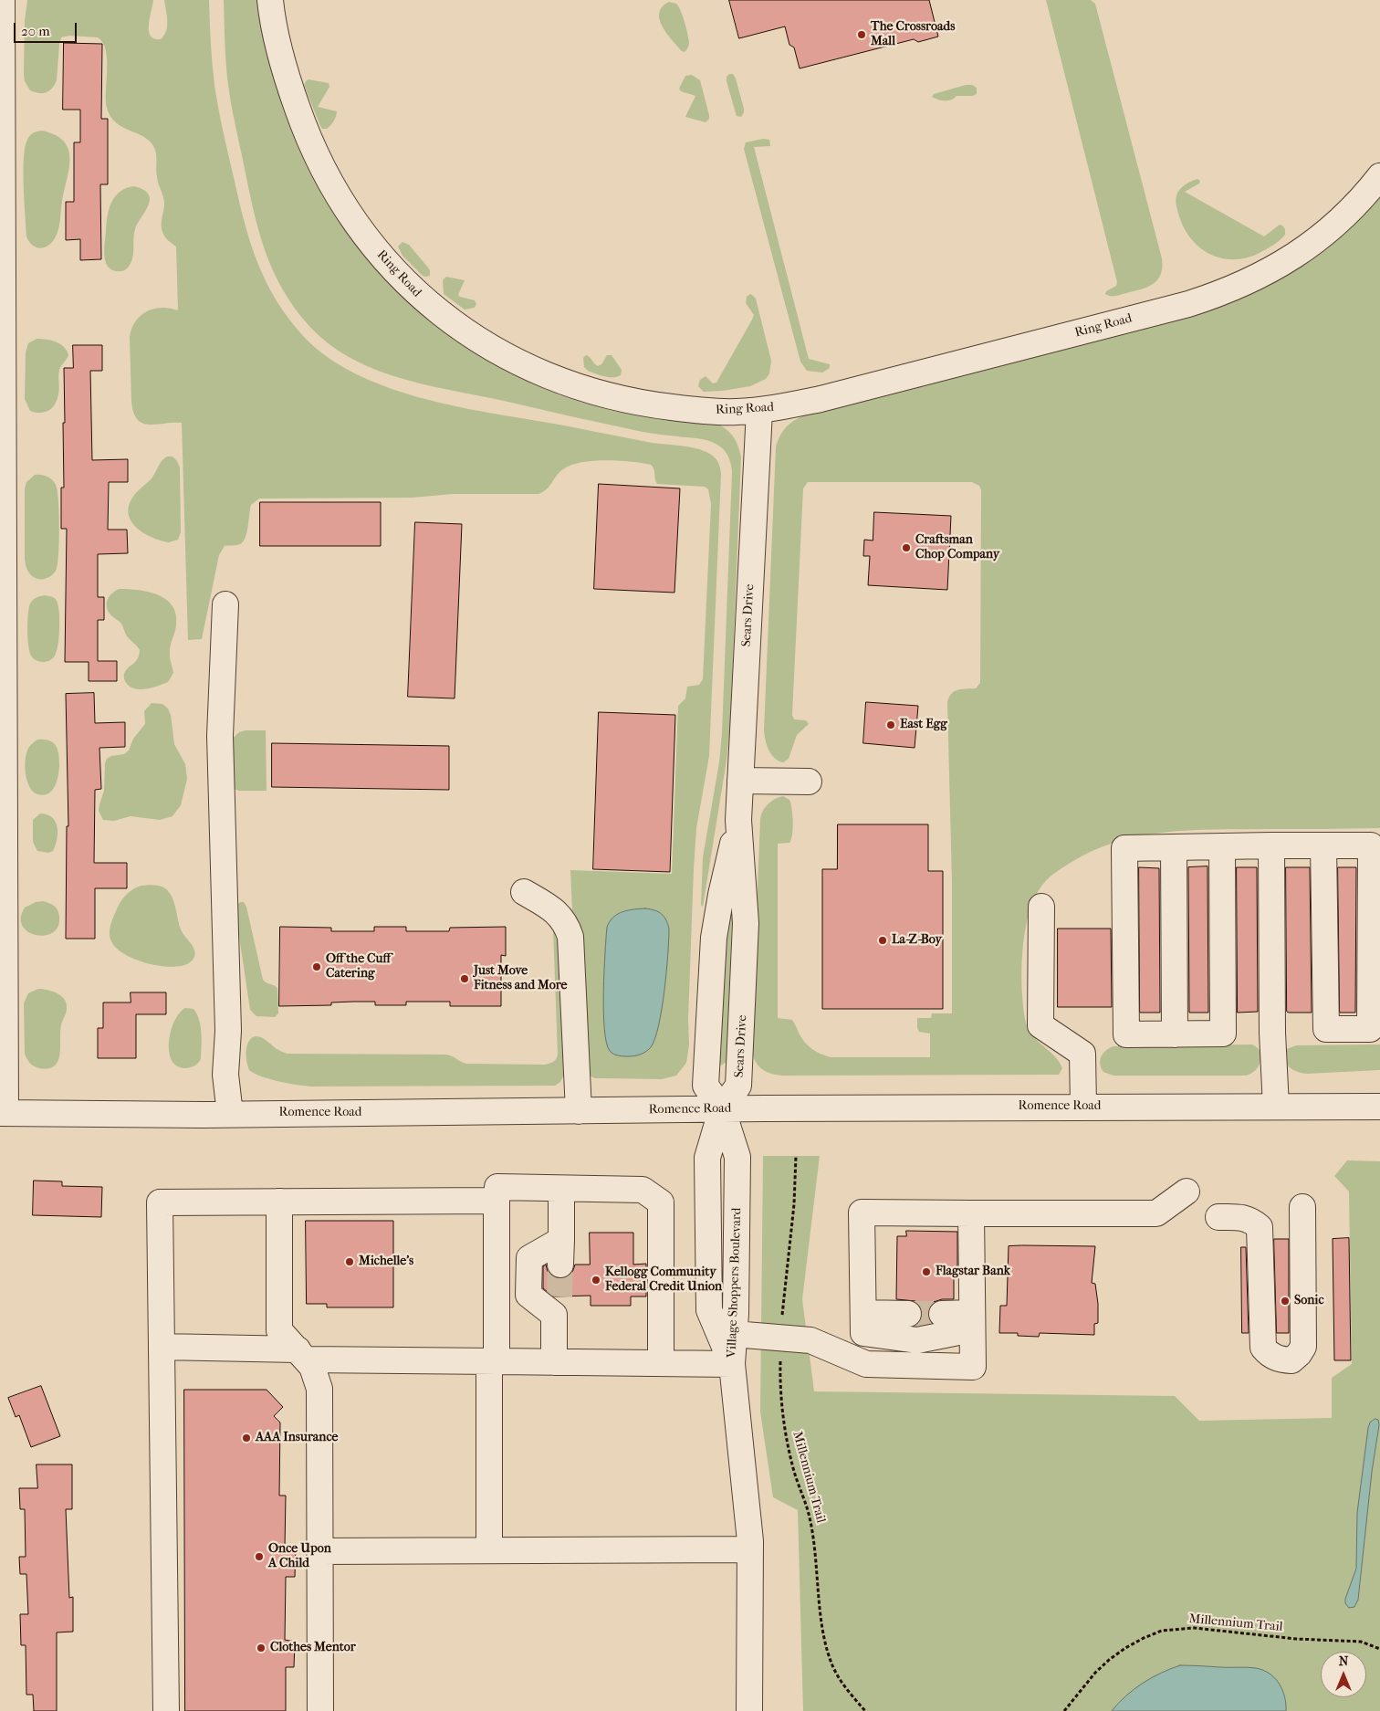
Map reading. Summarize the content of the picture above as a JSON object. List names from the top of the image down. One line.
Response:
{"streets":{"street":["Ring Road","Sears Drive","Romence Road","Village Shoppers Boulevard"],"path":["Millennium Trail"]},"crossings":[["Ring Road","Sears Drive"],["Sears Drive","Romence Road"],["Sears Drive","Village Shoppers Boulevard"],["Romence Road","Village Shoppers Boulevard"]],"places":["The Crossroads Mall","Craftsman Chop Company","East Egg","La-Z-Boy","Off the Cuff Catering","Just Move Fitness and More","Michelle's","Flagstar Bank","Kellogg Community Federal Credit Union","Sonic","AAA Insurance","Once Upon A Child","Clothes Mentor"],"scale_bar":"20 m","north":"top"}
